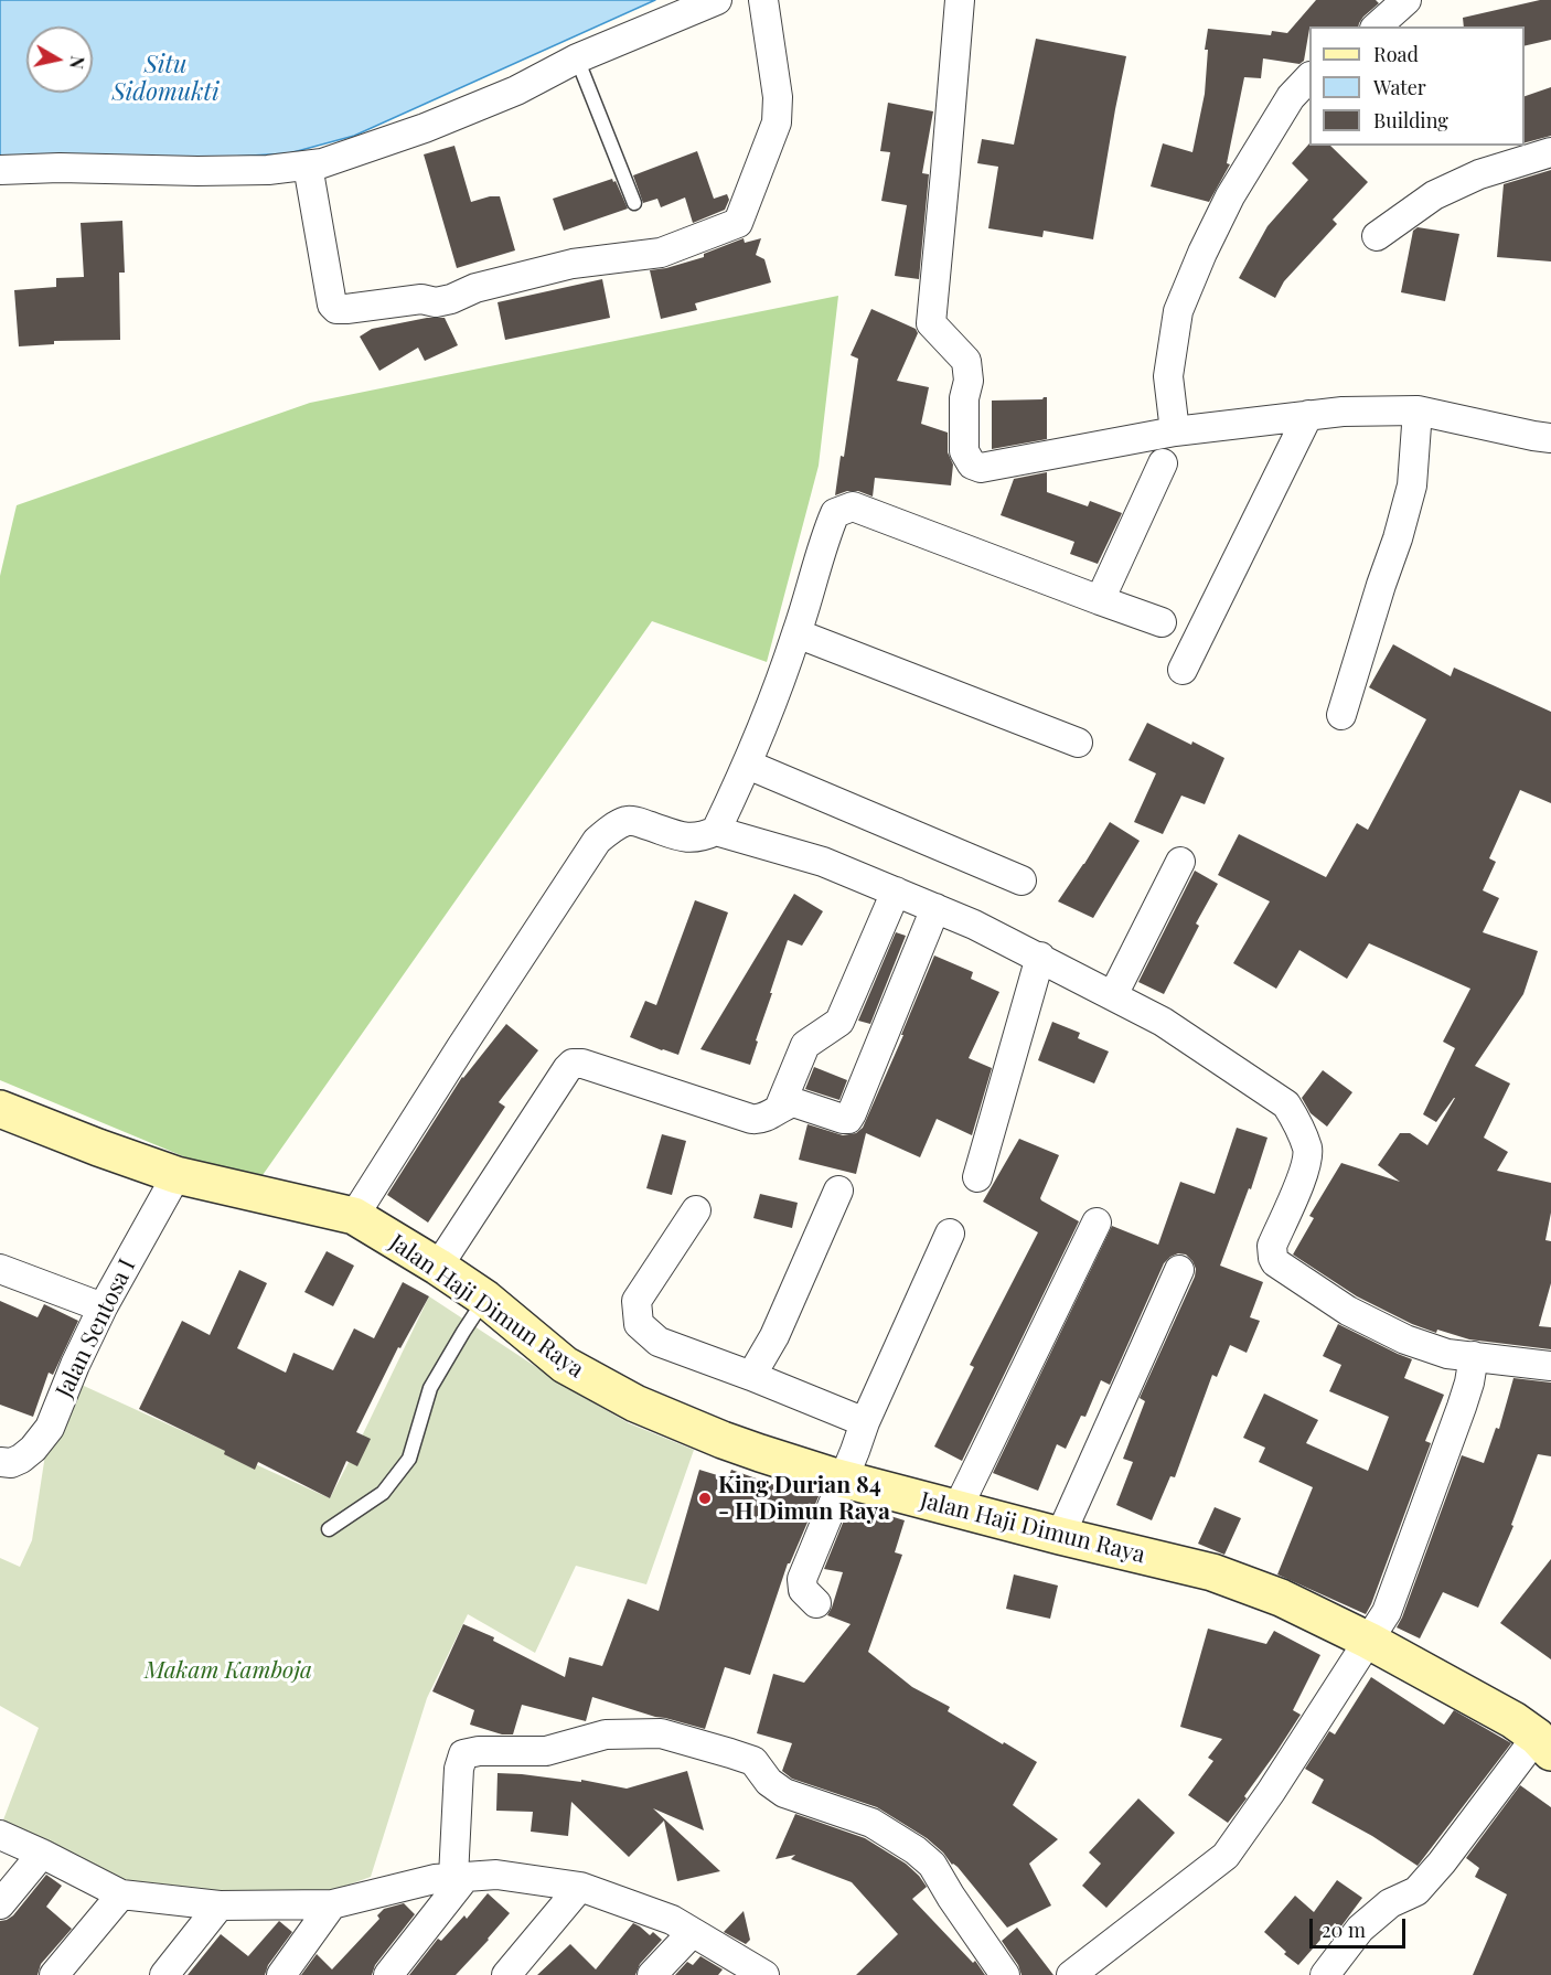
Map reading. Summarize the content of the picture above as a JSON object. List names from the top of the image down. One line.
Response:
{"streets":{"street":["Jalan Haji Dimun Raya","Jalan Sentosa I"]},"crossings":[["Jalan Haji Dimun Raya","Jalan Sentosa I"]],"water":["Situ Sidomukti"],"parks":["Makam Kamboja"],"places":["King Durian 84 - H Dimun Raya"],"legend":["Road","Water","Building"],"scale_bar":"20 m","north":"right"}
